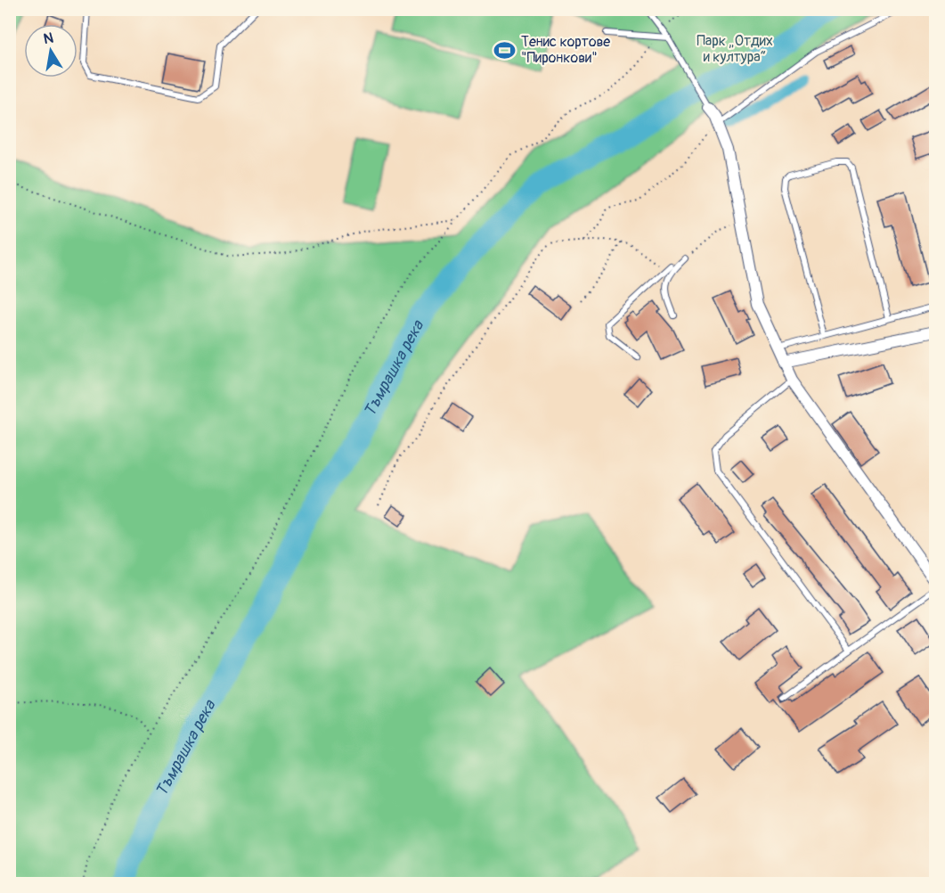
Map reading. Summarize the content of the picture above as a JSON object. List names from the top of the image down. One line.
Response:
{"water":["Тъмрашка река"],"parks":["Парк „Отдих и култура“"],"places":{"sports":["Тенис кортове \"Пиронкови\""]},"north":"top"}
